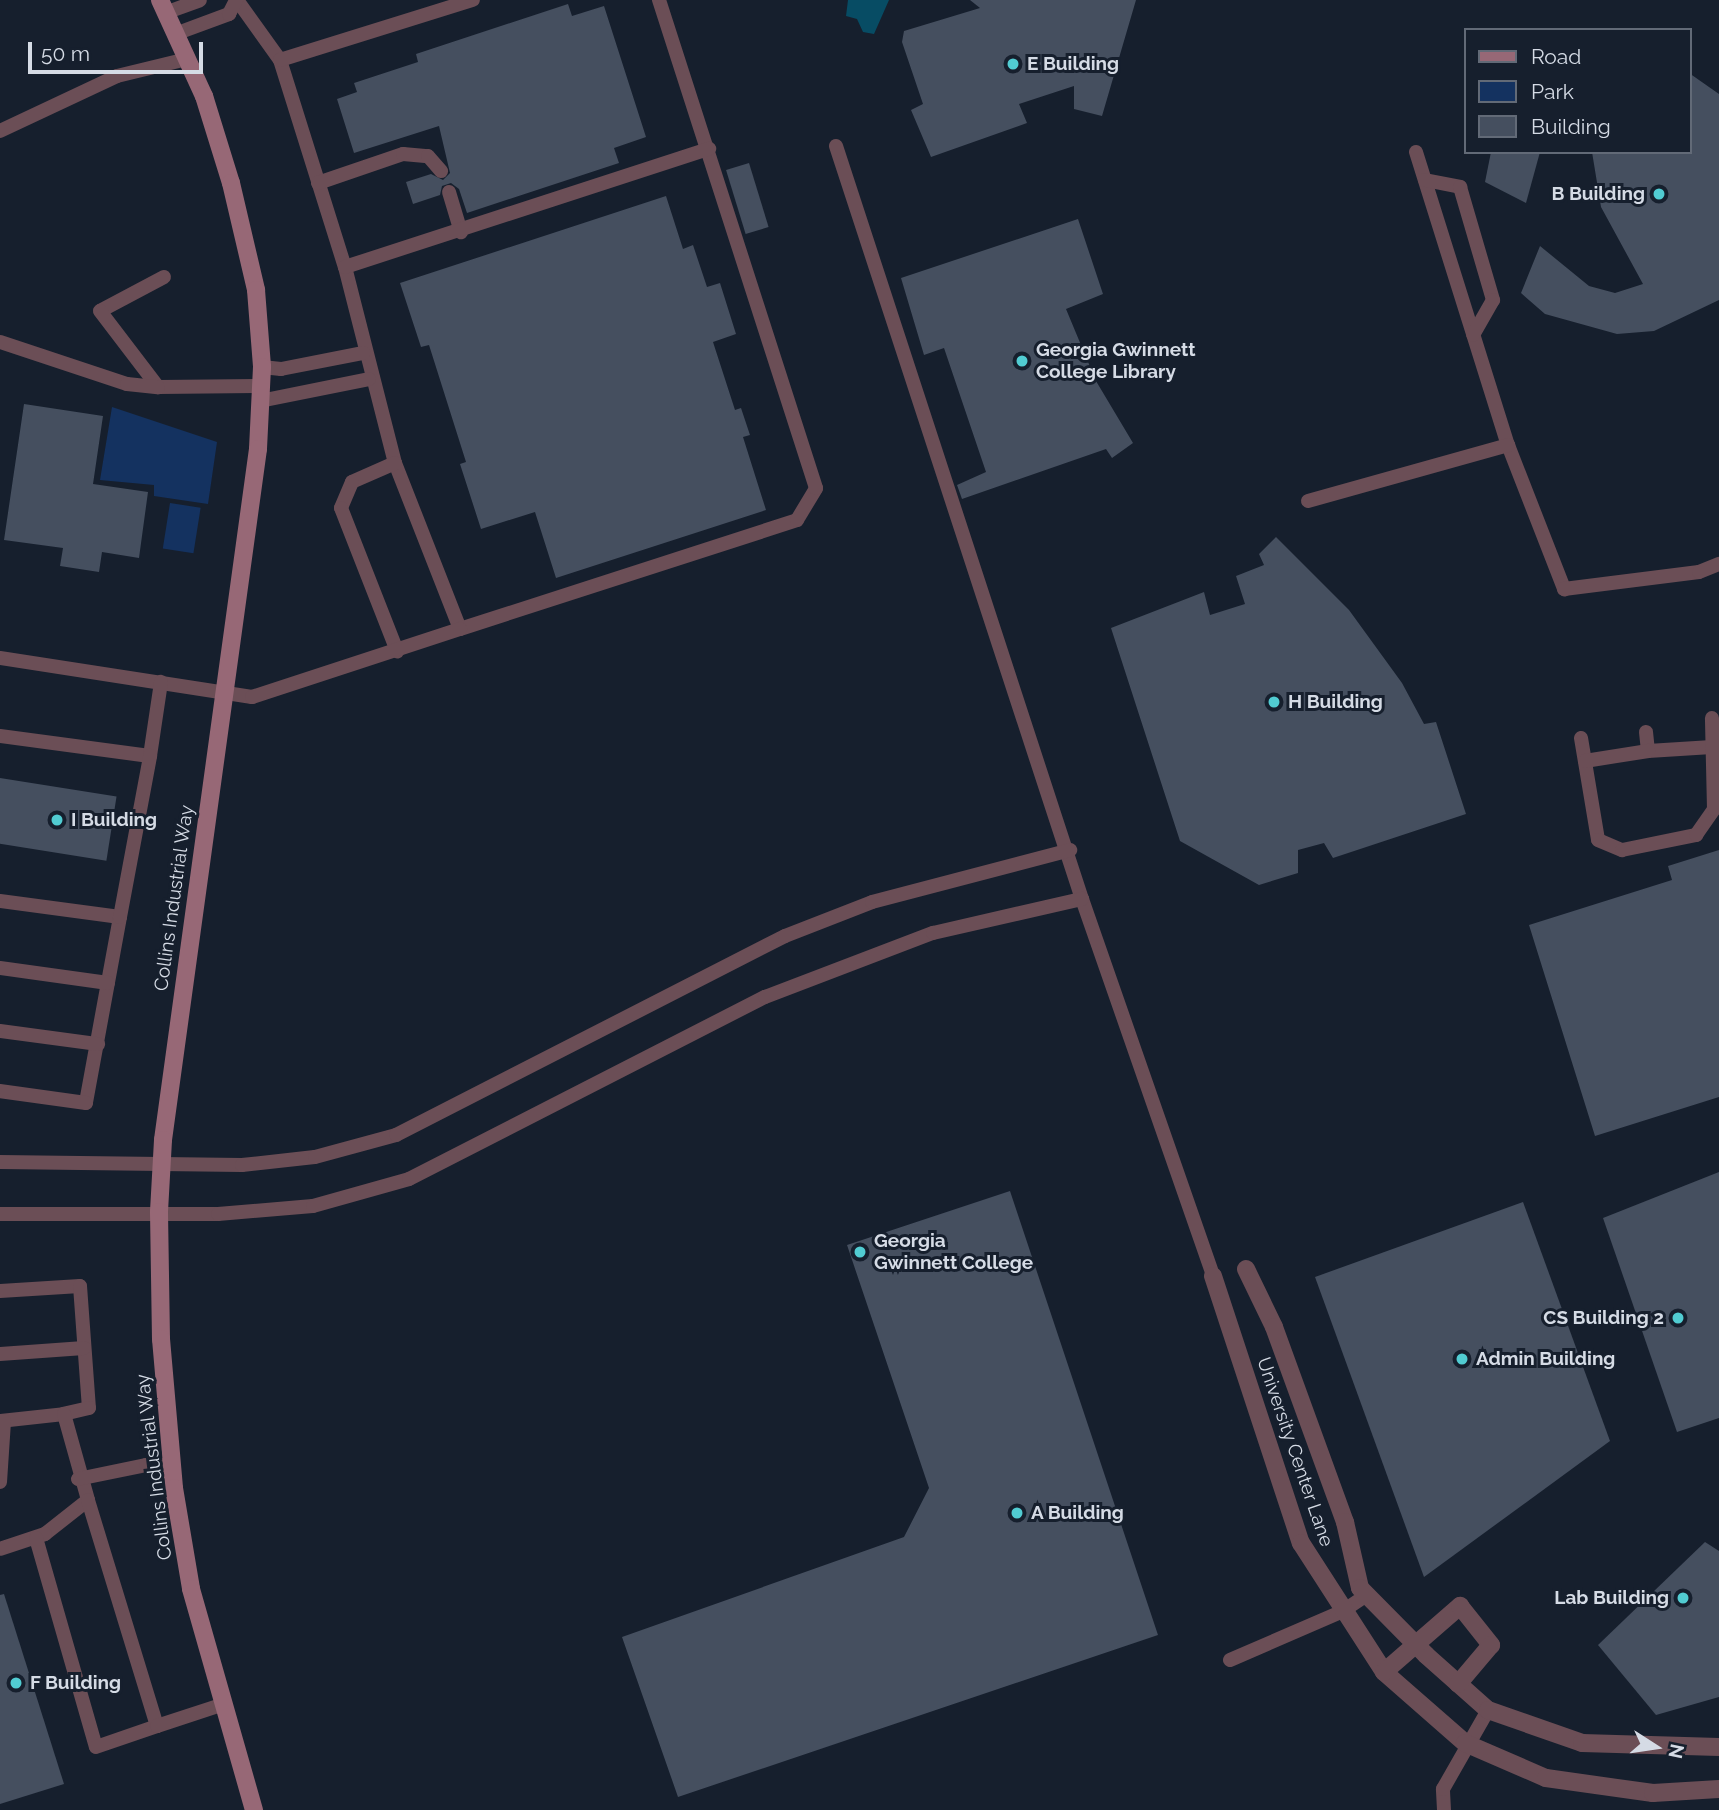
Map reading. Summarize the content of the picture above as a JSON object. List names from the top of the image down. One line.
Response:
{"streets":{"street":["Collins Industrial Way","University Center Lane"]},"places":["E Building","B Building","Georgia Gwinnett College Library","H Building","I Building","Georgia Gwinnett College","CS Building 2","Admin Building","A Building","Lab Building","F Building"],"legend":["Road","Park","Building"],"scale_bar":"50 m","north":"right"}
